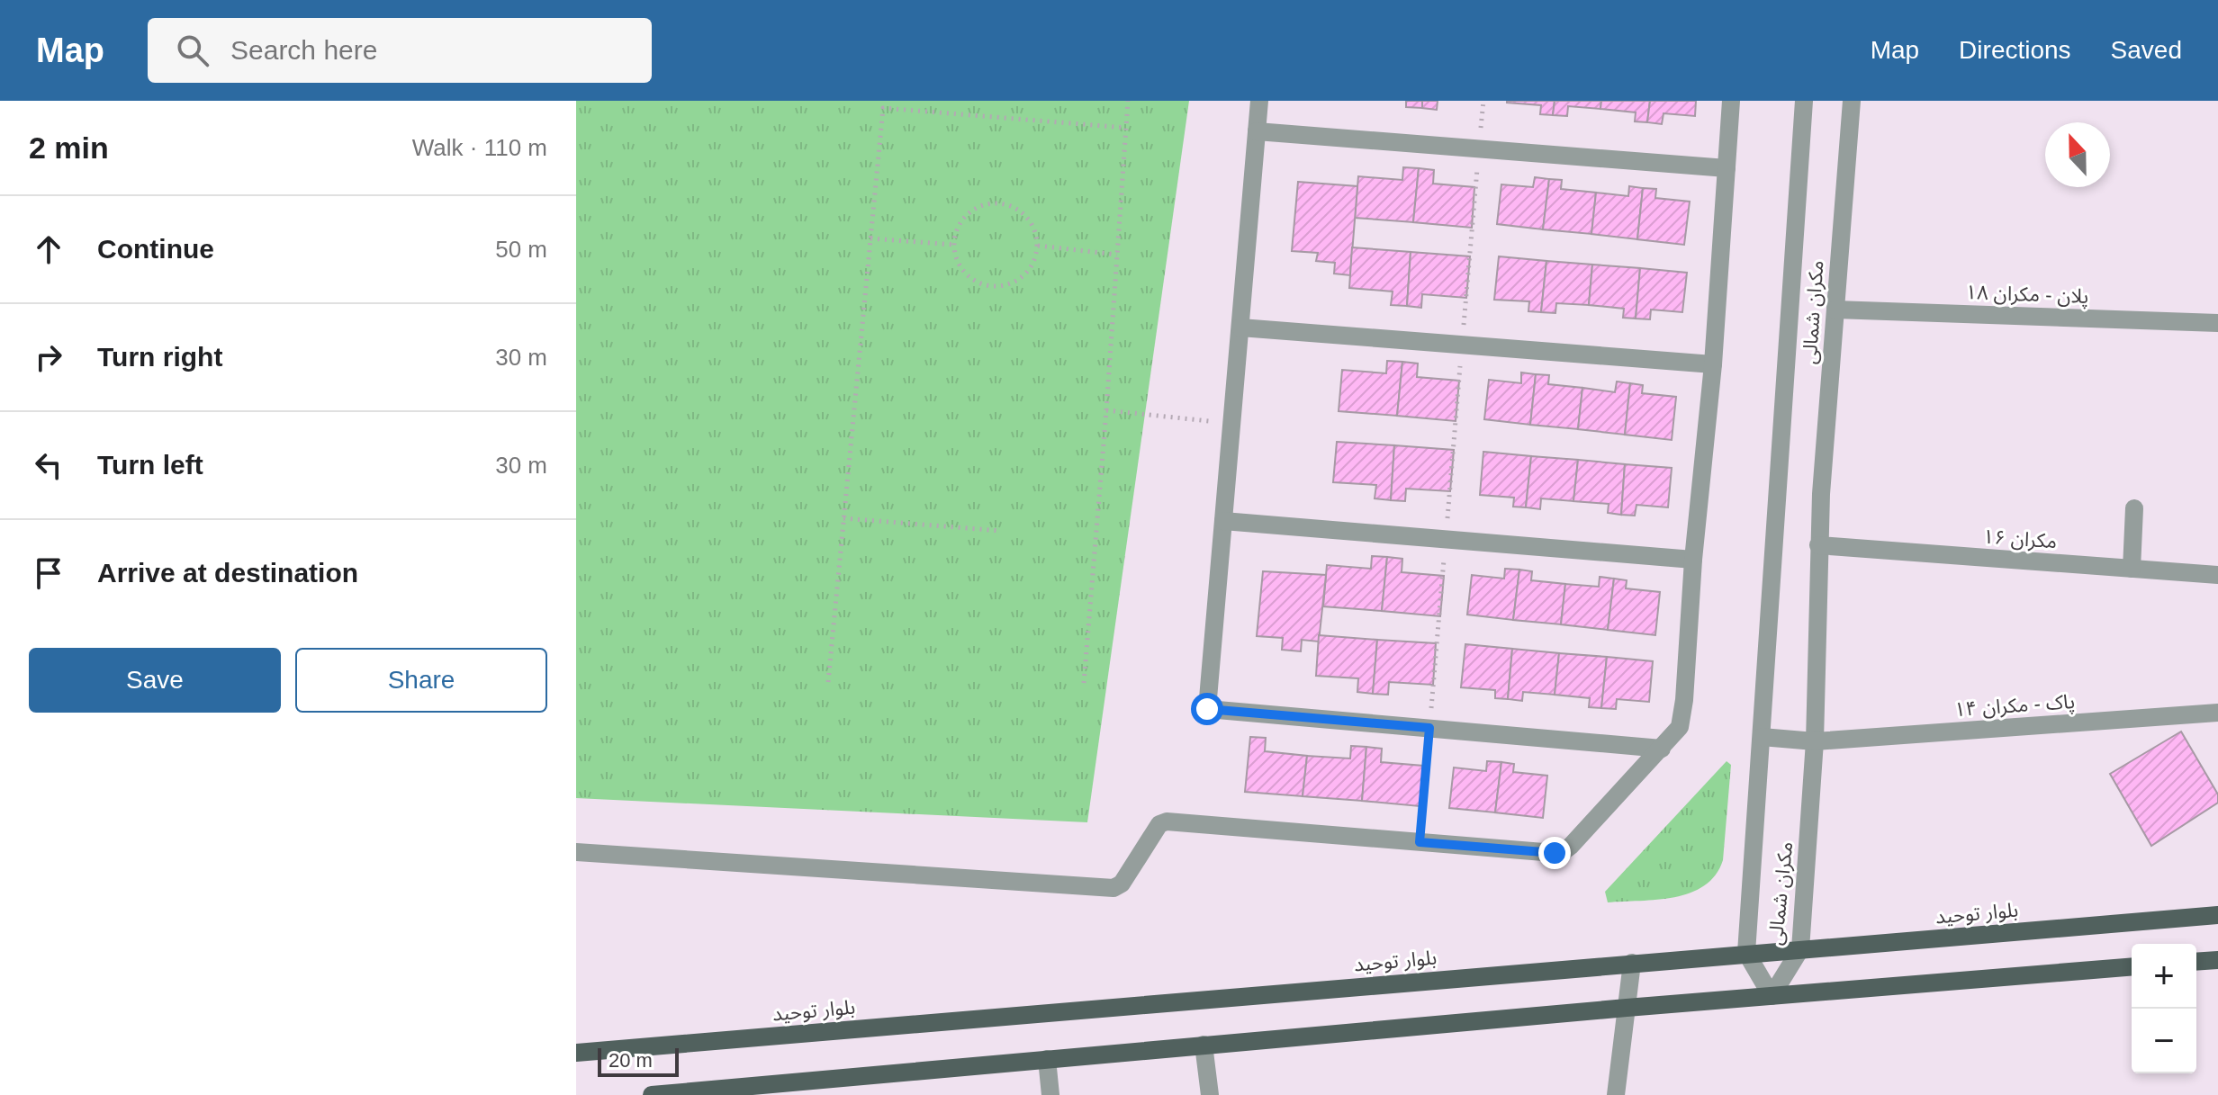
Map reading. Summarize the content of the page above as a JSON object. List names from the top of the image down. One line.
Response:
{"streets":{"main road":["بلوار توحید"],"street":["پلان - مکران ۱۸","مکران شمالی","مکران ۱۶","پاک - مکران ۱۴"]},"crossings":[["پلان - مکران ۱۸","مکران شمالی"],["مکران شمالی","مکران ۱۶"],["مکران شمالی","پاک - مکران ۱۴"],["مکران شمالی","بلوار توحید"]],"scale_bar":"20 m","north":"top","page":{"header":"Map","search":"Search here","nav":["Map","Directions","Saved"],"heading":["2 min","Walk · 110 m"],"list":[["Continue","50 m"],["Turn right","30 m"],["Turn left","30 m"],"Arrive at destination"],"buttons":["Save","Share"],"map_buttons":["+","−"],"scale":"20 m"}}
